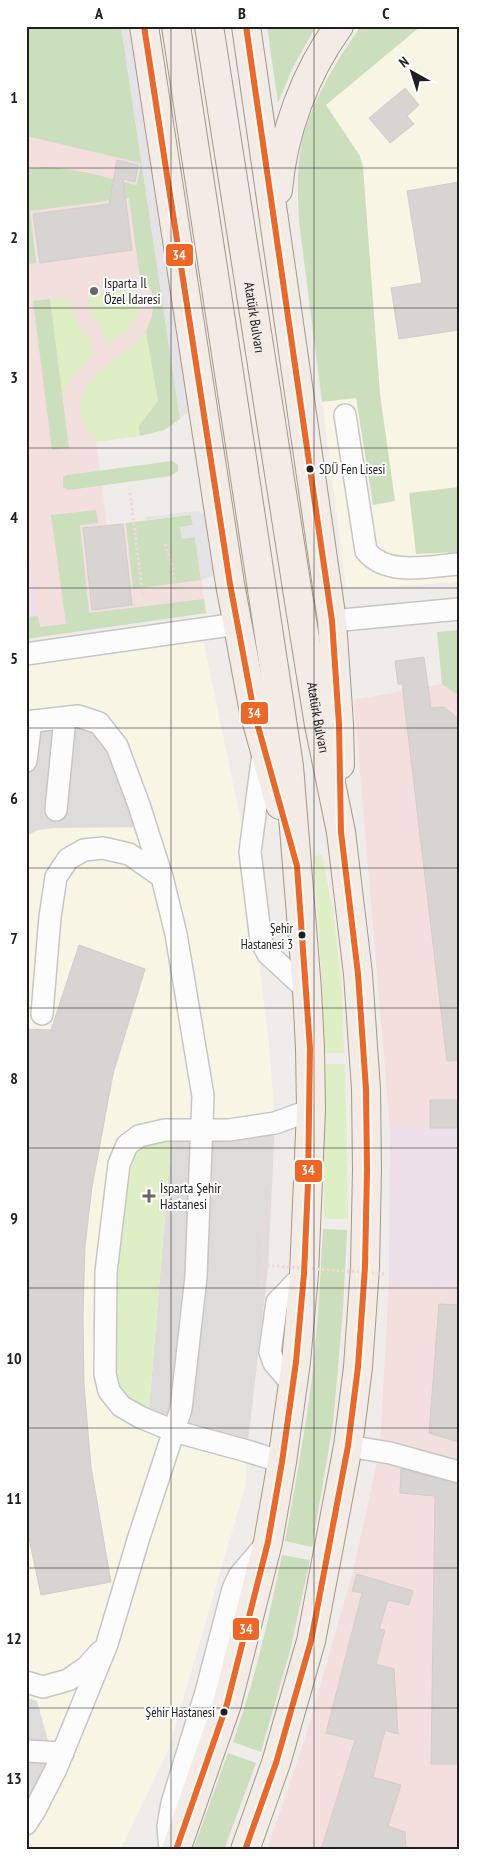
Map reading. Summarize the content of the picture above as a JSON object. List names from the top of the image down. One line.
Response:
{"streets":{"main road":["Atatürk Bulvarı"]},"places":{"other":["Isparta İl Özel İdaresi","SDÜ Fen Lisesi","Şehir Hastanesi 3","Şehir Hastanesi"],"health":["Isparta Şehir Hastanesi"]},"lines":["transit line 34"],"north":"top left","grid":{"columns":["A","B","C"],"rows":["1","2","3","4","5","6","7","8","9","10","11","12","13"]}}
